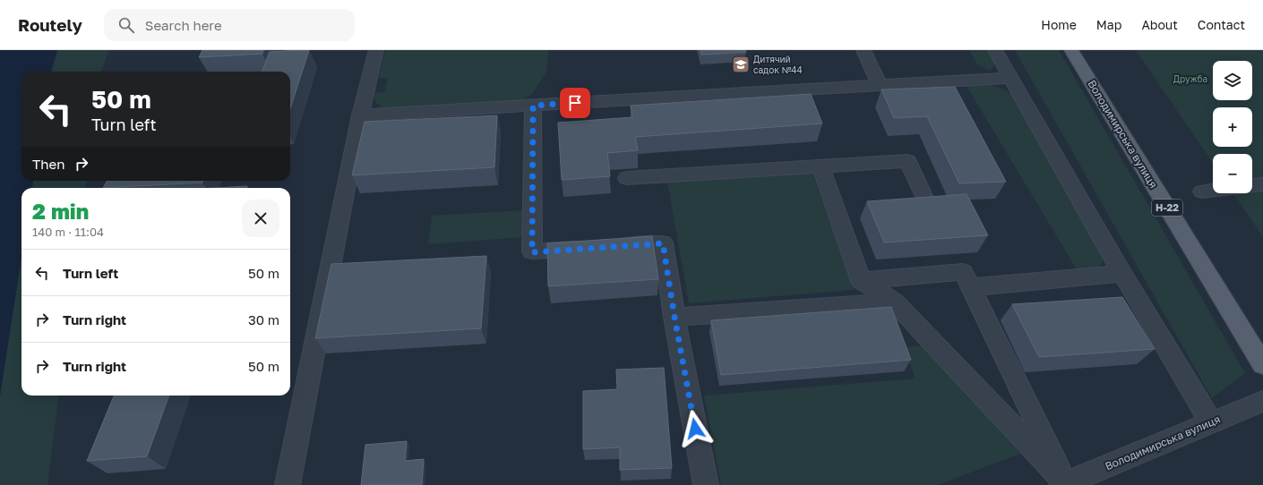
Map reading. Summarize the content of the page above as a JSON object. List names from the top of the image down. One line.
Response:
{"streets":{"main road":["Володимирська вулиця","Н-22"]},"parks":["Дружба"],"places":{"school or university":["Дитячий садок №44"]},"page":{"header":"Routely","search":"Search here","nav":["Home","Map","About","Contact"],"map_buttons":["+","−"],"turn":["50 m","Turn left"],"then":"Then","heading":["2 min","140 m · 11:04"],"list":[{"name":"Turn left","value":"50 m"},{"name":"Turn right","value":"30 m"},{"name":"Turn right","value":"50 m"}]}}
